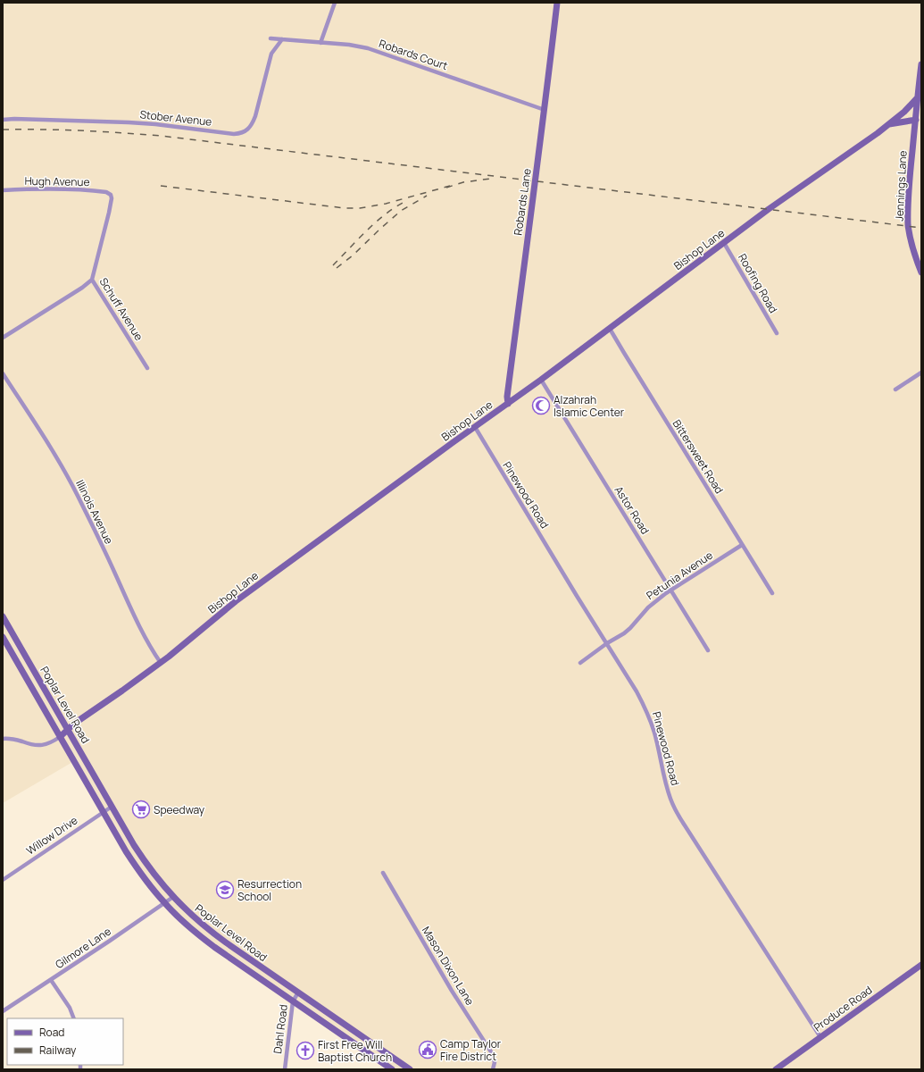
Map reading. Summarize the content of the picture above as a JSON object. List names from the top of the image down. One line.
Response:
{"streets":{"street":["Robards Court","Stober Avenue","Hugh Avenue","Jennings Lane","Robards Lane","Bishop Lane","Roofing Road","Schuff Avenue","Bittersweet Road","Pinewood Road","Astor Road","Illinois Avenue","Petunia Avenue","Poplar Level Road","Willow Drive","Gilmore Lane","Mason Dixon Lane","Produce Road","Dahl Road"]},"crossings":[["Robards Court","Stober Avenue"],["Robards Court","Robards Lane"],["Hugh Avenue","Schuff Avenue"],["Jennings Lane","Bishop Lane"],["Robards Lane","Bishop Lane"],["Bishop Lane","Roofing Road"],["Bishop Lane","Bittersweet Road"],["Bishop Lane","Pinewood Road"],["Bishop Lane","Astor Road"],["Bishop Lane","Illinois Avenue"],["Bishop Lane","Poplar Level Road"],["Bittersweet Road","Petunia Avenue"],["Pinewood Road","Petunia Avenue"],["Pinewood Road","Produce Road"],["Astor Road","Petunia Avenue"],["Poplar Level Road","Willow Drive"],["Poplar Level Road","Gilmore Lane"],["Poplar Level Road","Dahl Road"]],"places":{"mosque":["Alzahrah Islamic Center"],"supermarket":["Speedway"],"school or university":["Resurrection School"],"public building":["Camp Taylor Fire District"],"church":["First Free Will Baptist Church"]},"legend":["Road","Railway"]}
